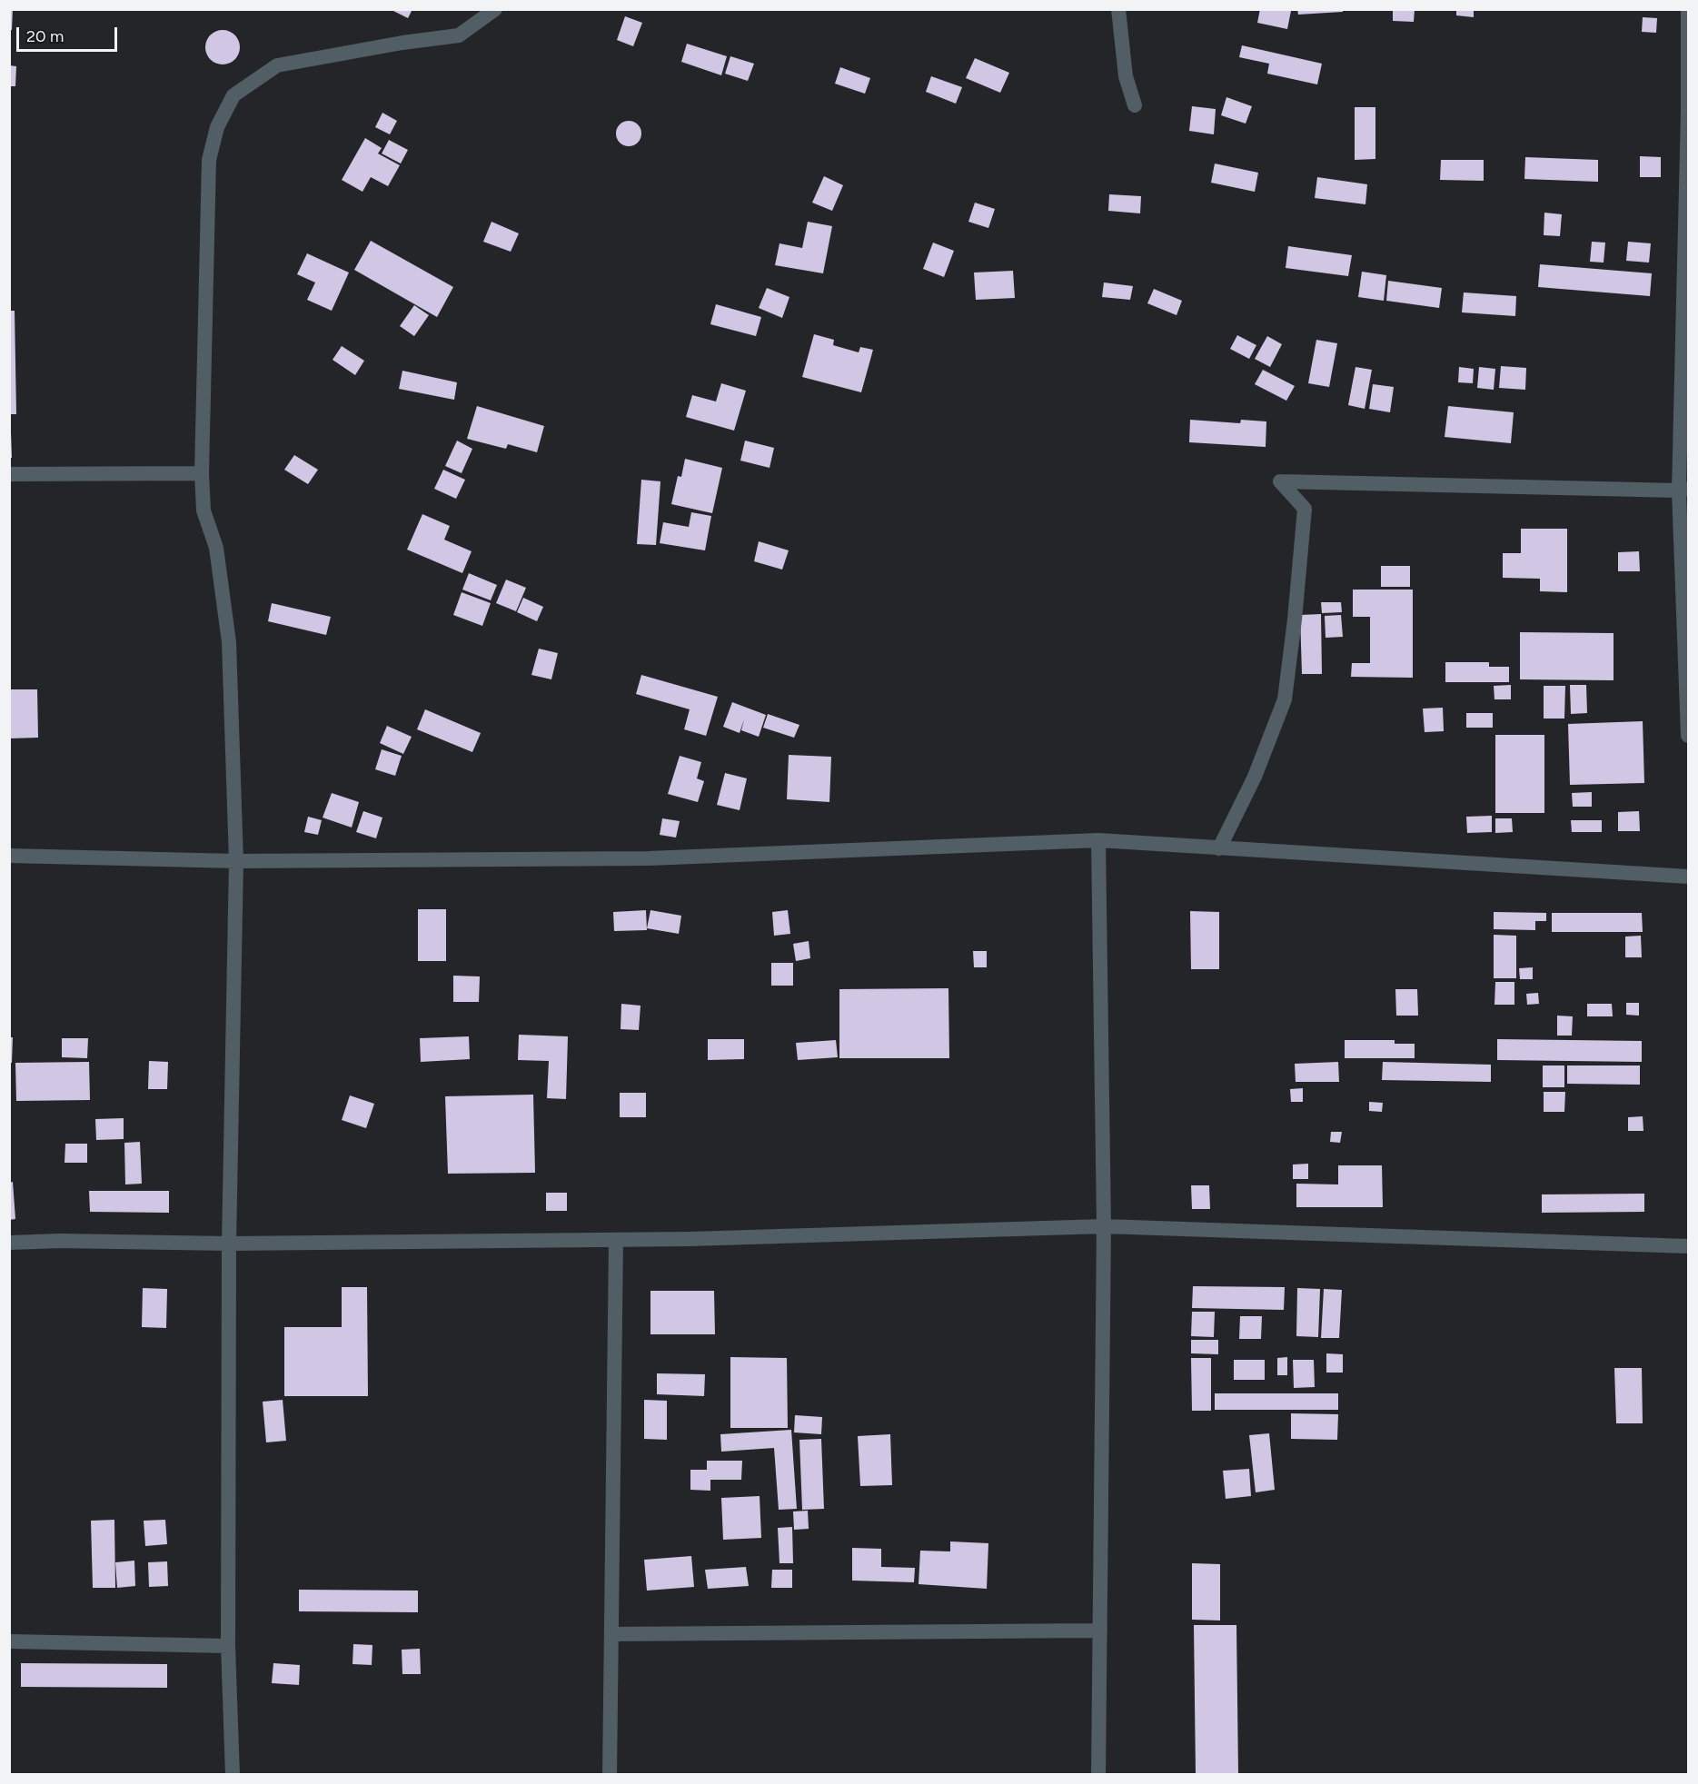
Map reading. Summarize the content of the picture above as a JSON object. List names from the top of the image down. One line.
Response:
{"scale_bar":"20 m"}
